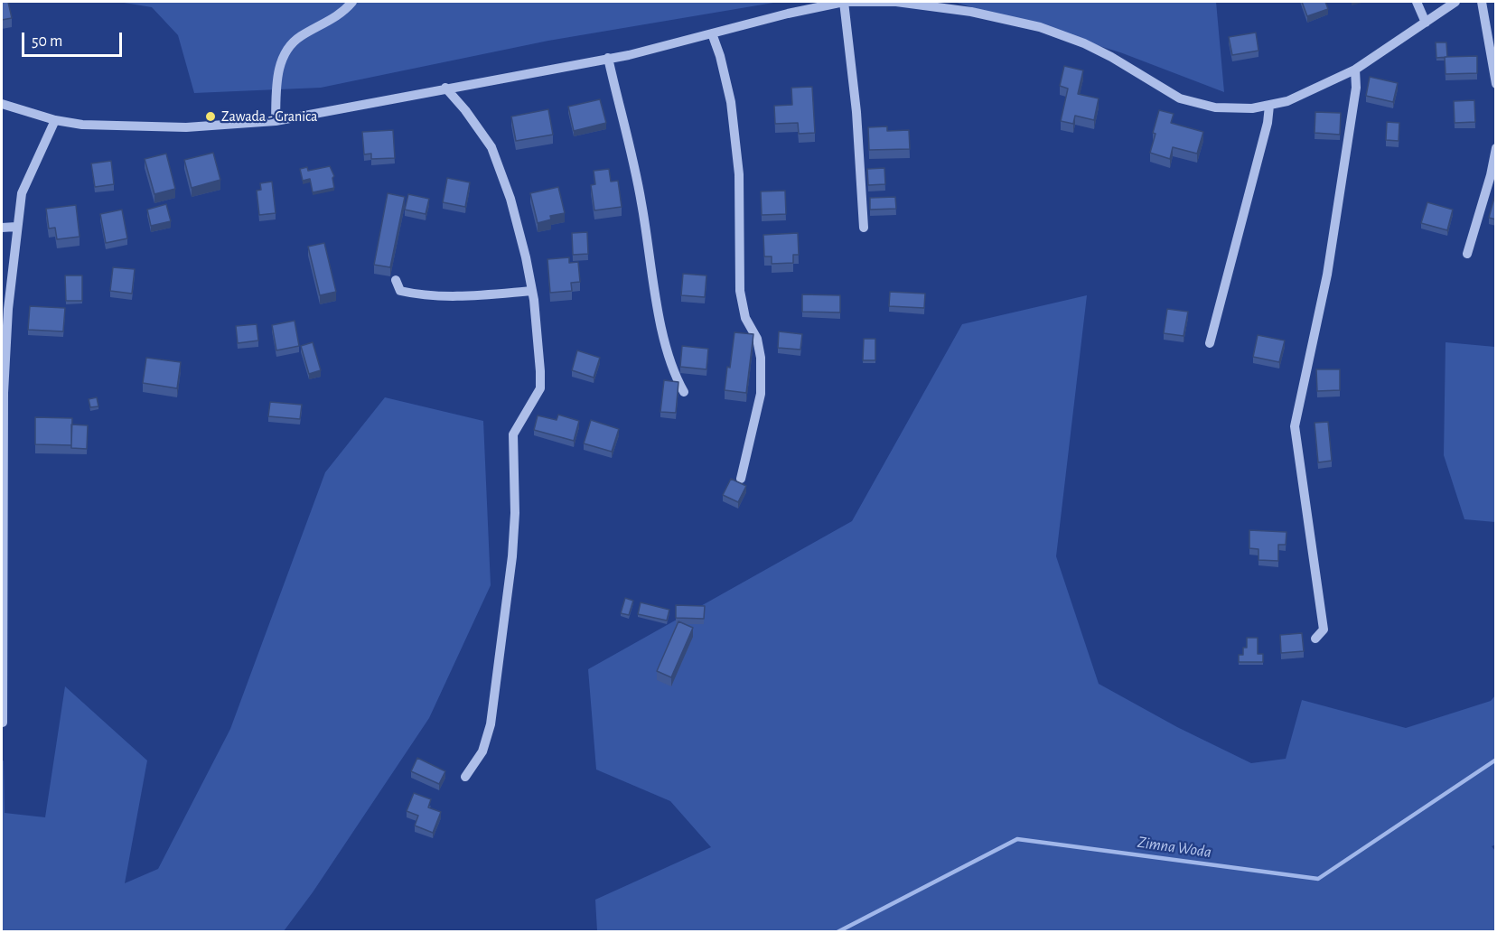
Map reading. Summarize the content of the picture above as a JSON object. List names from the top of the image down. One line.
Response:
{"water":["Zimna Woda"],"places":["Zawada - Granica"],"scale_bar":"50 m"}
